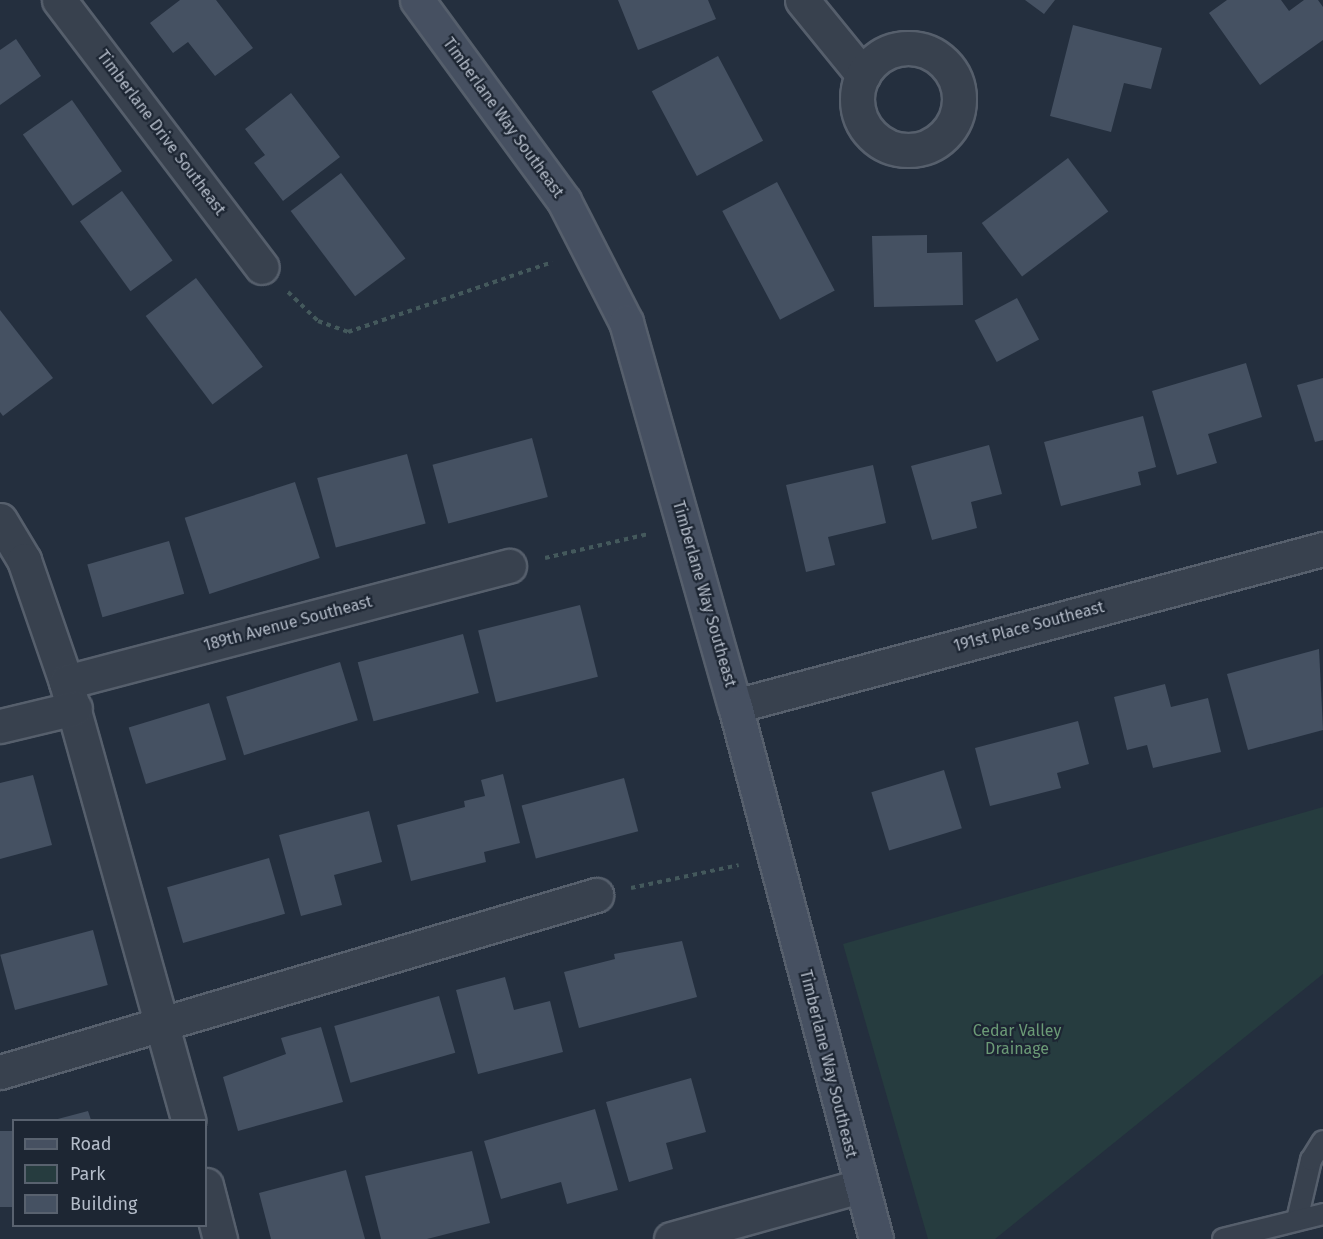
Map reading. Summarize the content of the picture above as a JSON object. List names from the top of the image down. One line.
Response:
{"streets":{"street":["Timberlane Way Southeast","Timberlane Drive Southeast","189th Avenue Southeast","191st Place Southeast"]},"crossings":[["Timberlane Way Southeast","191st Place Southeast"]],"parks":["Cedar Valley Drainage"],"legend":["Road","Park","Building"]}
